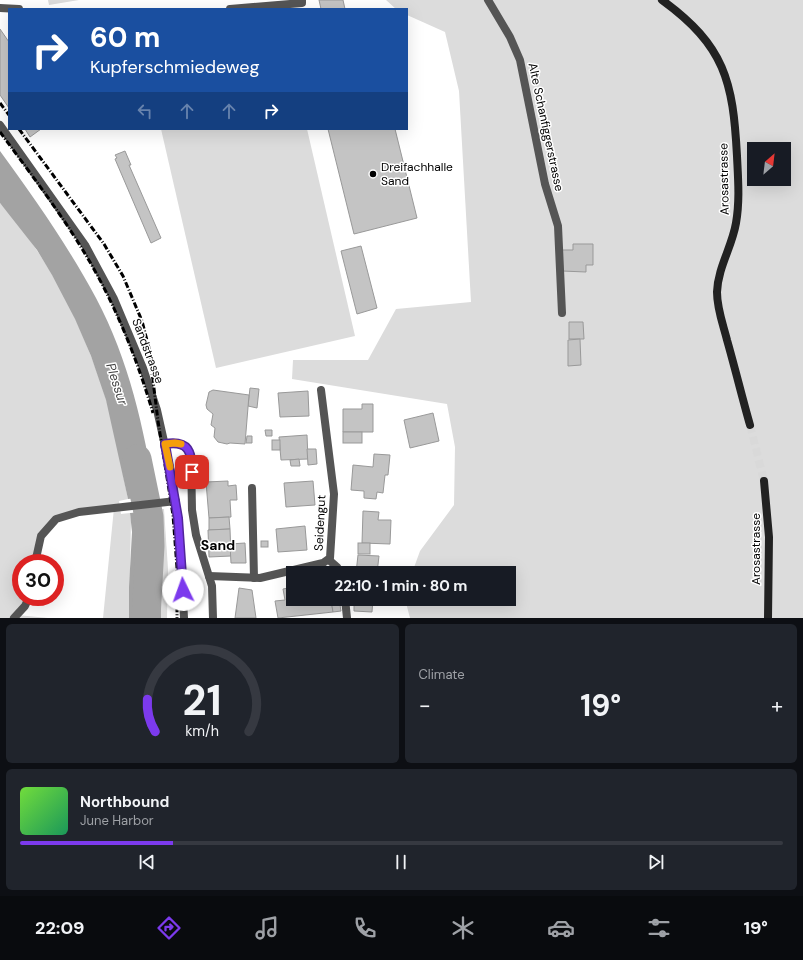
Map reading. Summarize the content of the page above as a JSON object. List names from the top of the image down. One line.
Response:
{"streets":{"main road":["Arosastrasse"],"street":["Alte Schanfiggerstrasse","Sandstrasse","Seidengut"]},"districts":["Sand"],"water":["Plessur"],"places":["Dreifachhalle Sand"],"north":"top right","page":{"turn":["60 m","Kupferschmiedeweg"],"limit":"30","trip":"22:10 · 1 min · 80 m","tile":"Climate","heat":["−","19°","+"],"song":["Northbound","June Harbor"],"tabs":["22:09","19°"],"gauge":["21","km/h"]}}
